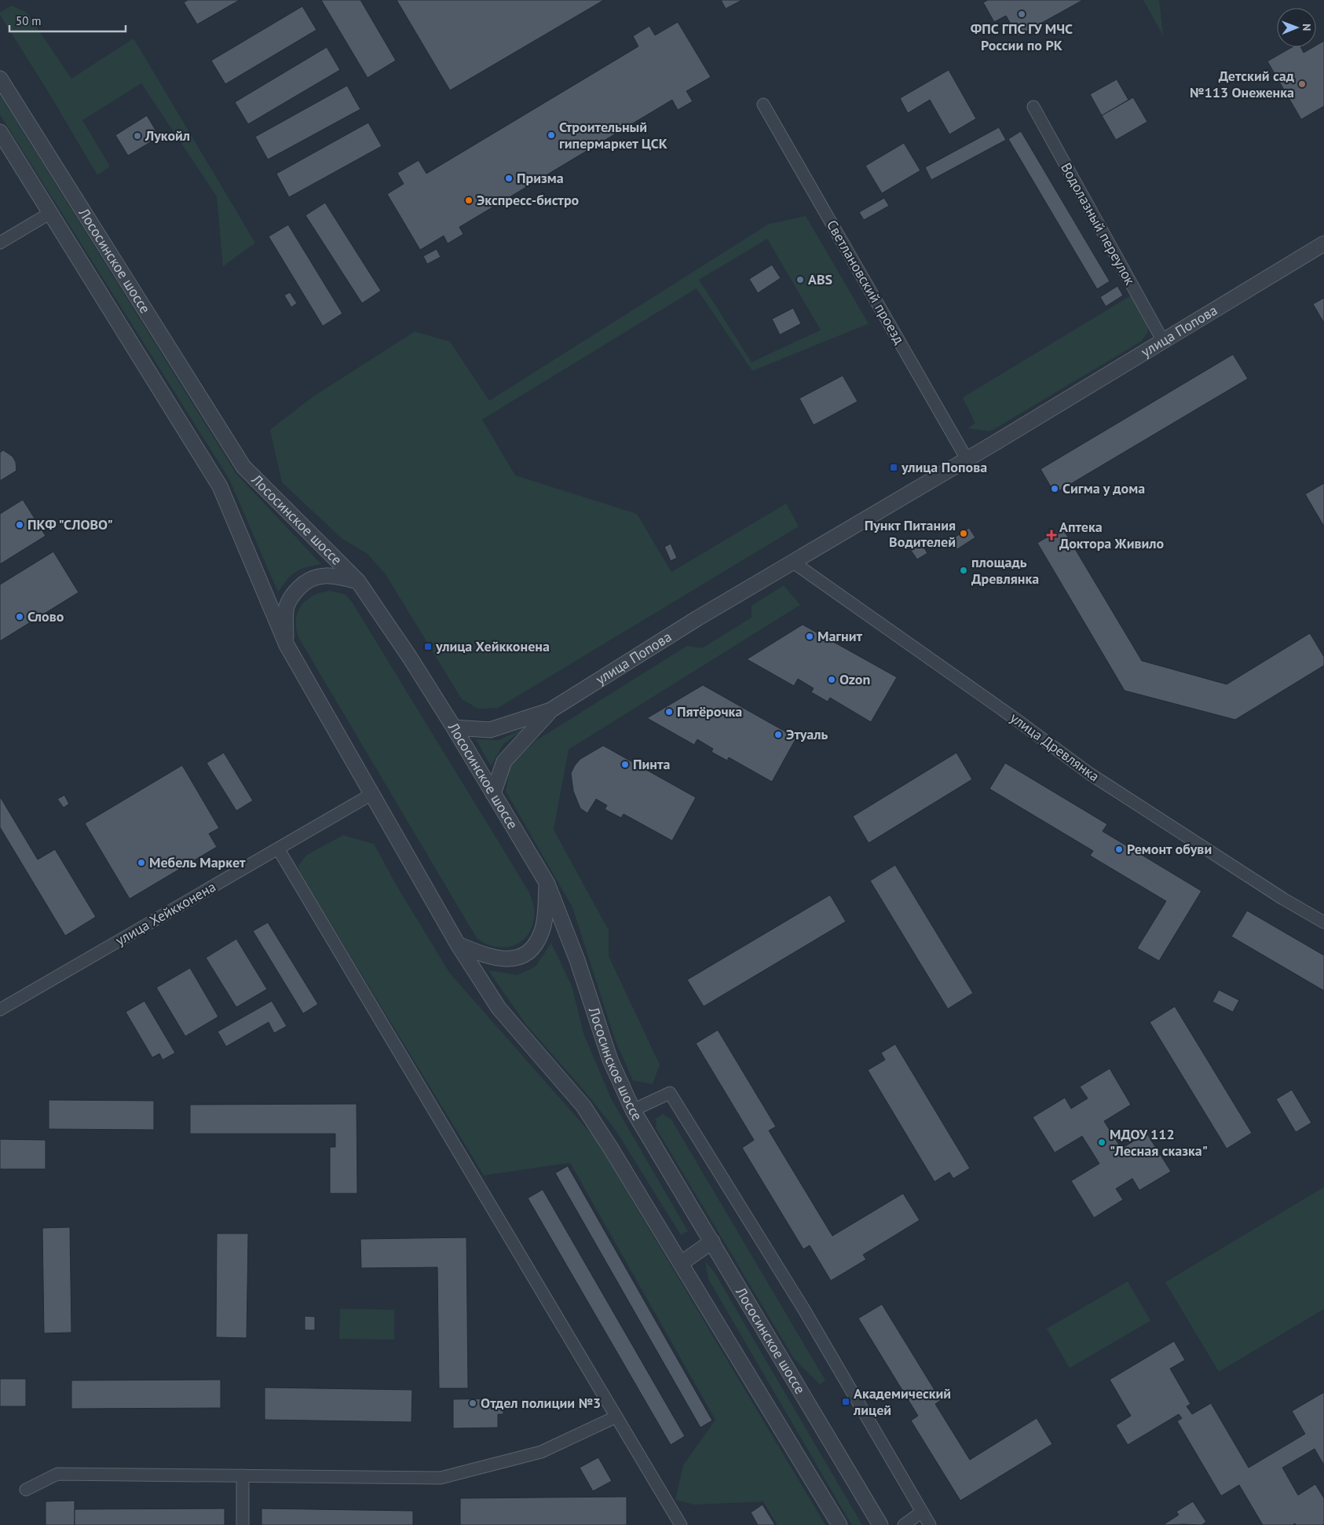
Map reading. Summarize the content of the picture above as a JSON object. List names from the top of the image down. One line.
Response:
{"streets":{"street":["Водолазный переулок","Лососинское шоссе","Светлановский проезд","улица Попова","улица Древлянка","улица Хейкконена"]},"crossings":[["Водолазный переулок","улица Попова"],["Лососинское шоссе","улица Попова"],["Светлановский проезд","улица Попова"],["улица Попова","улица Древлянка"]],"places":{"other":["ФПС ГПС ГУ МЧС России по РК","Детский сад №113 Онеженка","Строительный гипермаркет ЦСК","Лукойл","Призма","Экспресс-бистро","ABS","Сигма у дома","ПКФ \"СЛОВО\"","Пункт Питания Водителей","площадь Древлянка","Слово","Магнит","Ozon","Пятёрочка","Этуаль","Пинта","Ремонт обуви","Мебель Маркет","МДОУ 112 \"Лесная сказка\"","Отдел полиции №3"],"transit":["улица Попова","улица Хейкконена","Академический лицей"],"health":["Аптека Доктора Живило"]},"scale_bar":"50 m","north":"right"}
